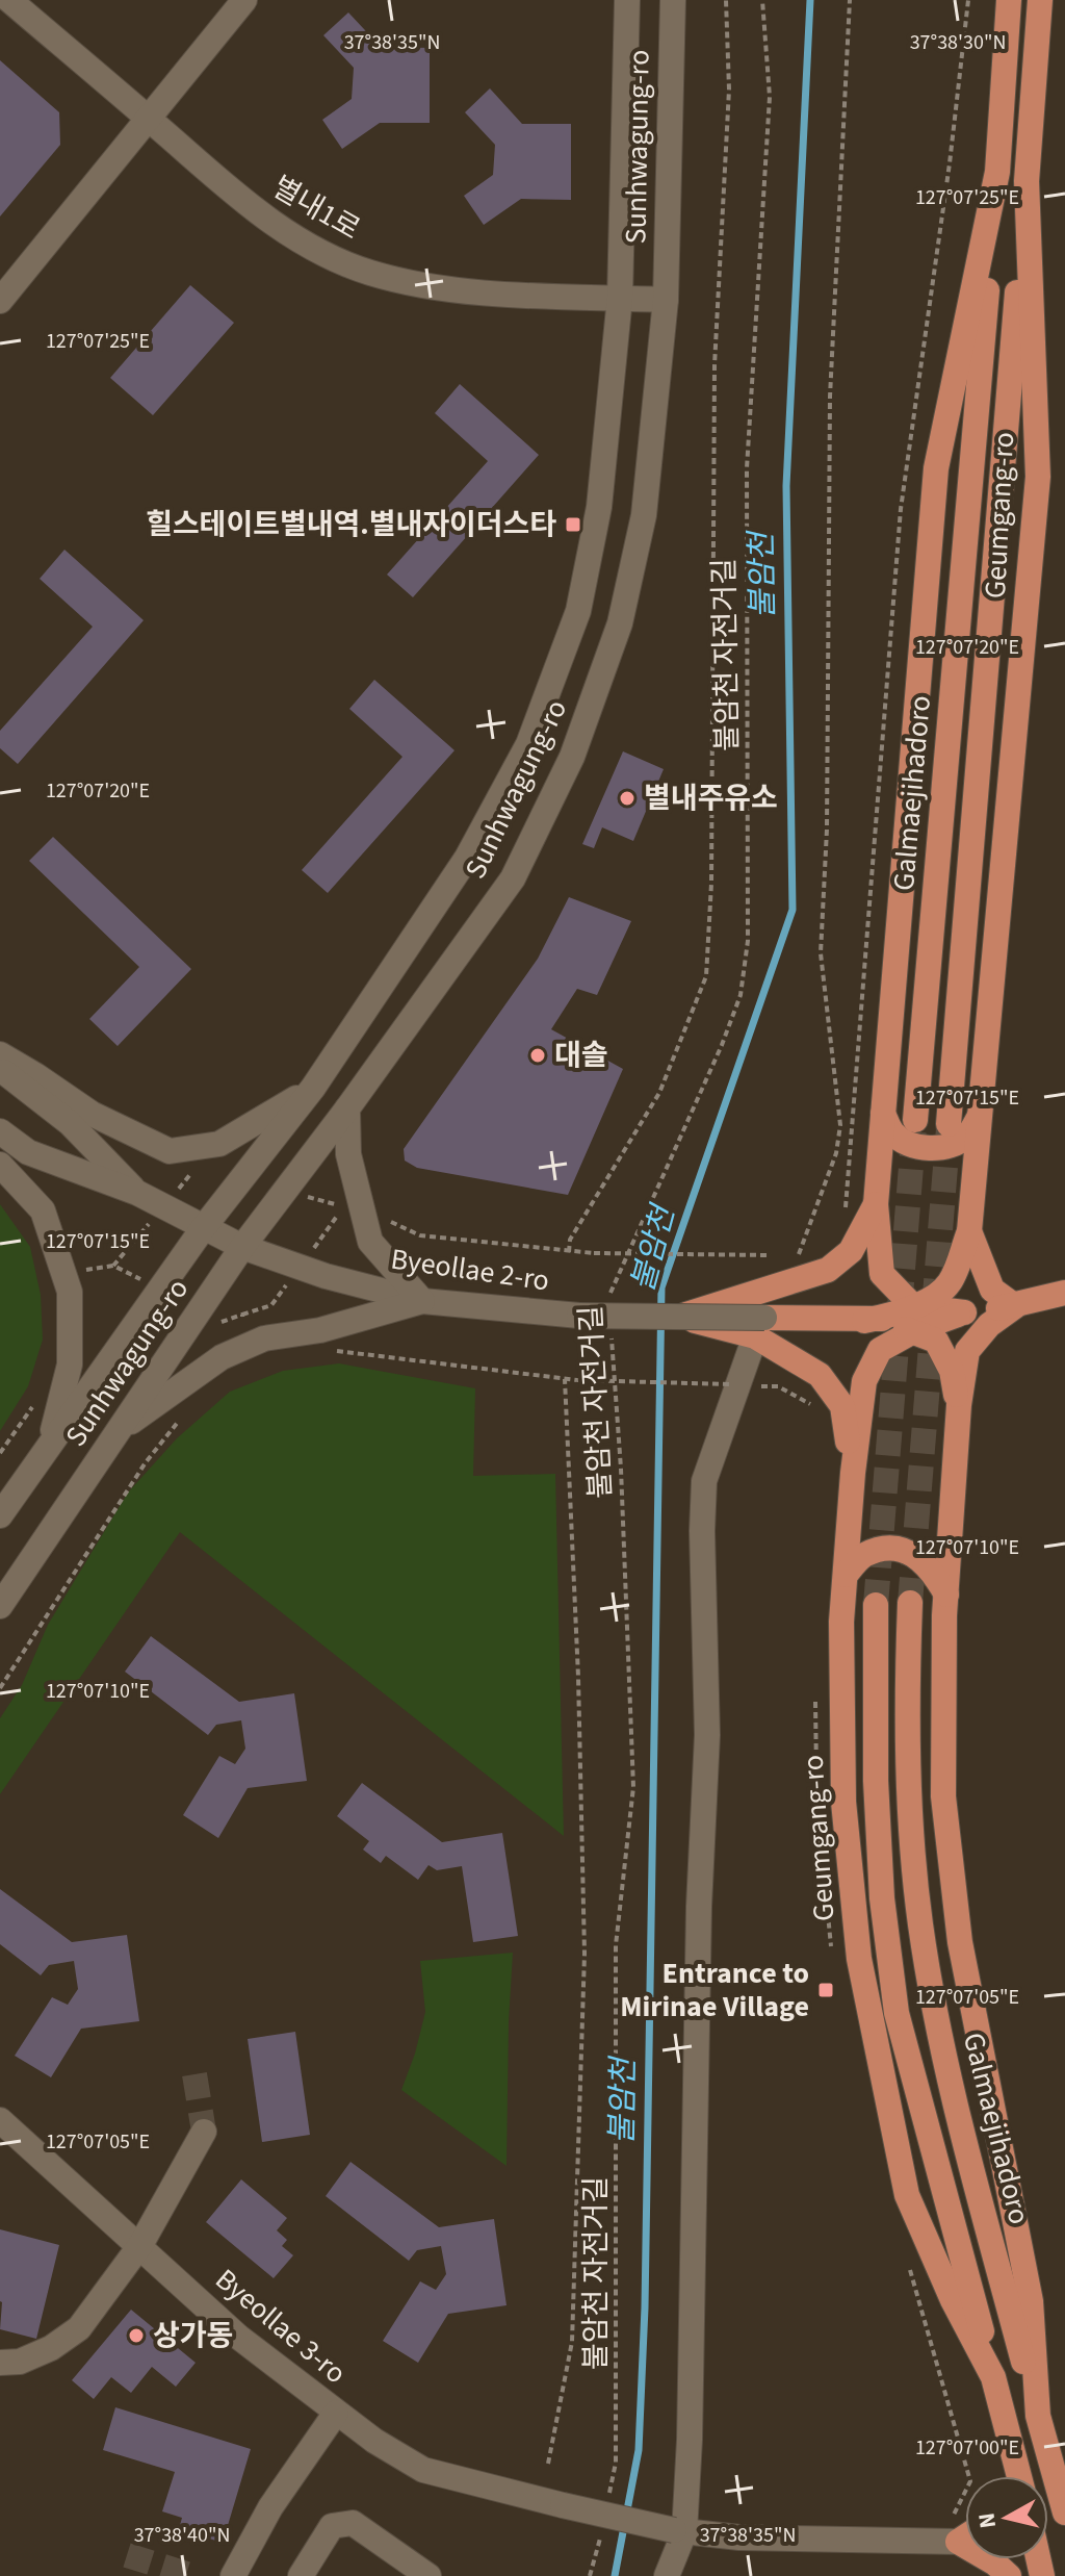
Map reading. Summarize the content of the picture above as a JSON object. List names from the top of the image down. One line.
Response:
{"streets":{"main road":["Geumgang-ro","Galmaejihadoro"],"street":["Sunhwagung-ro","별내1로","Byeollae 2-ro","Byeollae 3-ro"],"path":["불암천 자전거길"]},"crossings":[["Sunhwagung-ro","별내1로"],["Sunhwagung-ro","Byeollae 2-ro"],["Geumgang-ro","Galmaejihadoro"]],"water":["불암천"],"places":{"transit":["힐스테이트별내역.별내자이더스타","Entrance to Mirinae Village"],"other":["별내주유소","대솔","상가동"]},"north":"left","coordinates":["37°38'35\"N","37°38'30\"N","127°07'25\"E","127°07'20\"E","127°07'15\"E","127°07'10\"E","127°07'05\"E","127°07'00\"E","37°38'40\"N"]}
